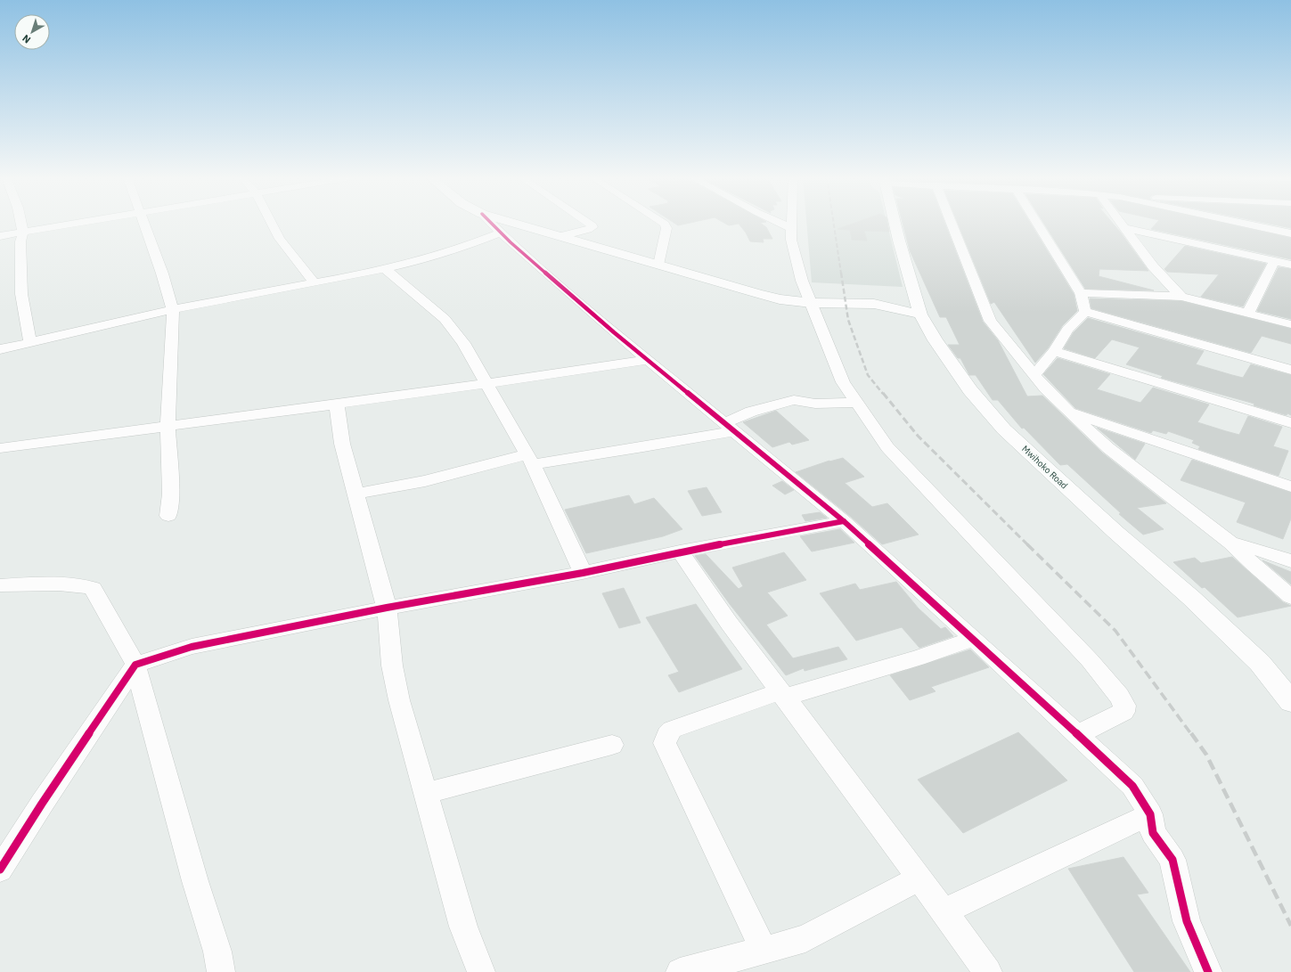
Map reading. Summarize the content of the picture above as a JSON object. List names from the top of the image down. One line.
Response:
{"streets":{"street":["Mwihoko Road"]},"north":"bottom left"}
